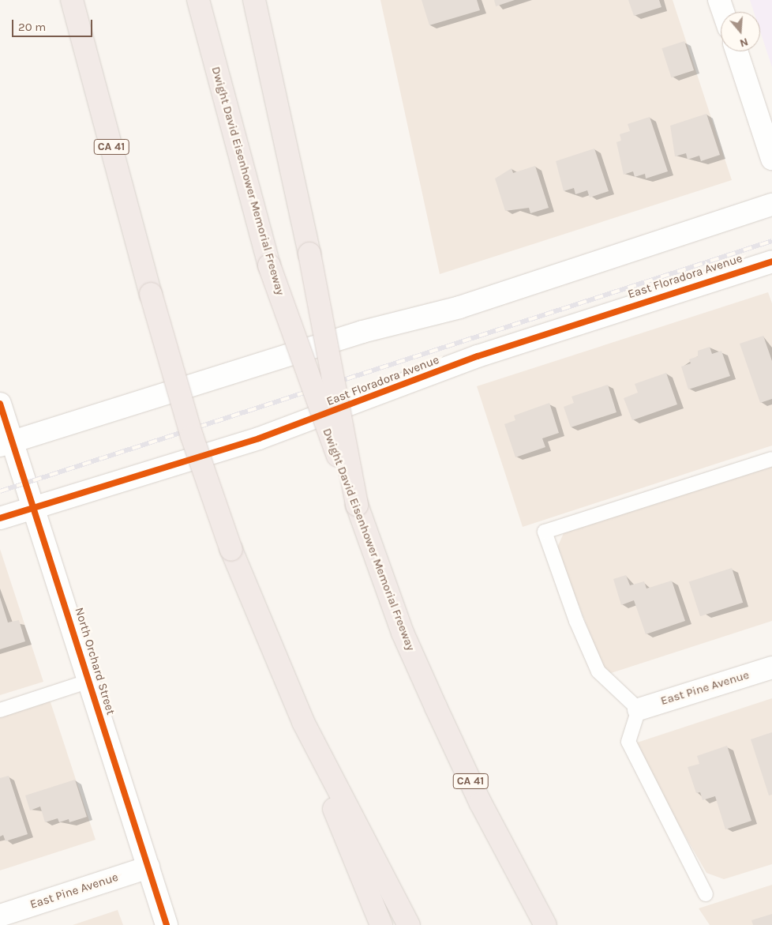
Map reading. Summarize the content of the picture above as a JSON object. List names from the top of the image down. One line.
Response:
{"streets":{"highway":["CA 41","Dwight David Eisenhower Memorial Freeway"],"street":["East Floradora Avenue","North Orchard Street","East Pine Avenue"]},"crossings":[["East Floradora Avenue","North Orchard Street"],["North Orchard Street","East Pine Avenue"]],"scale_bar":"20 m","north":"bottom"}
